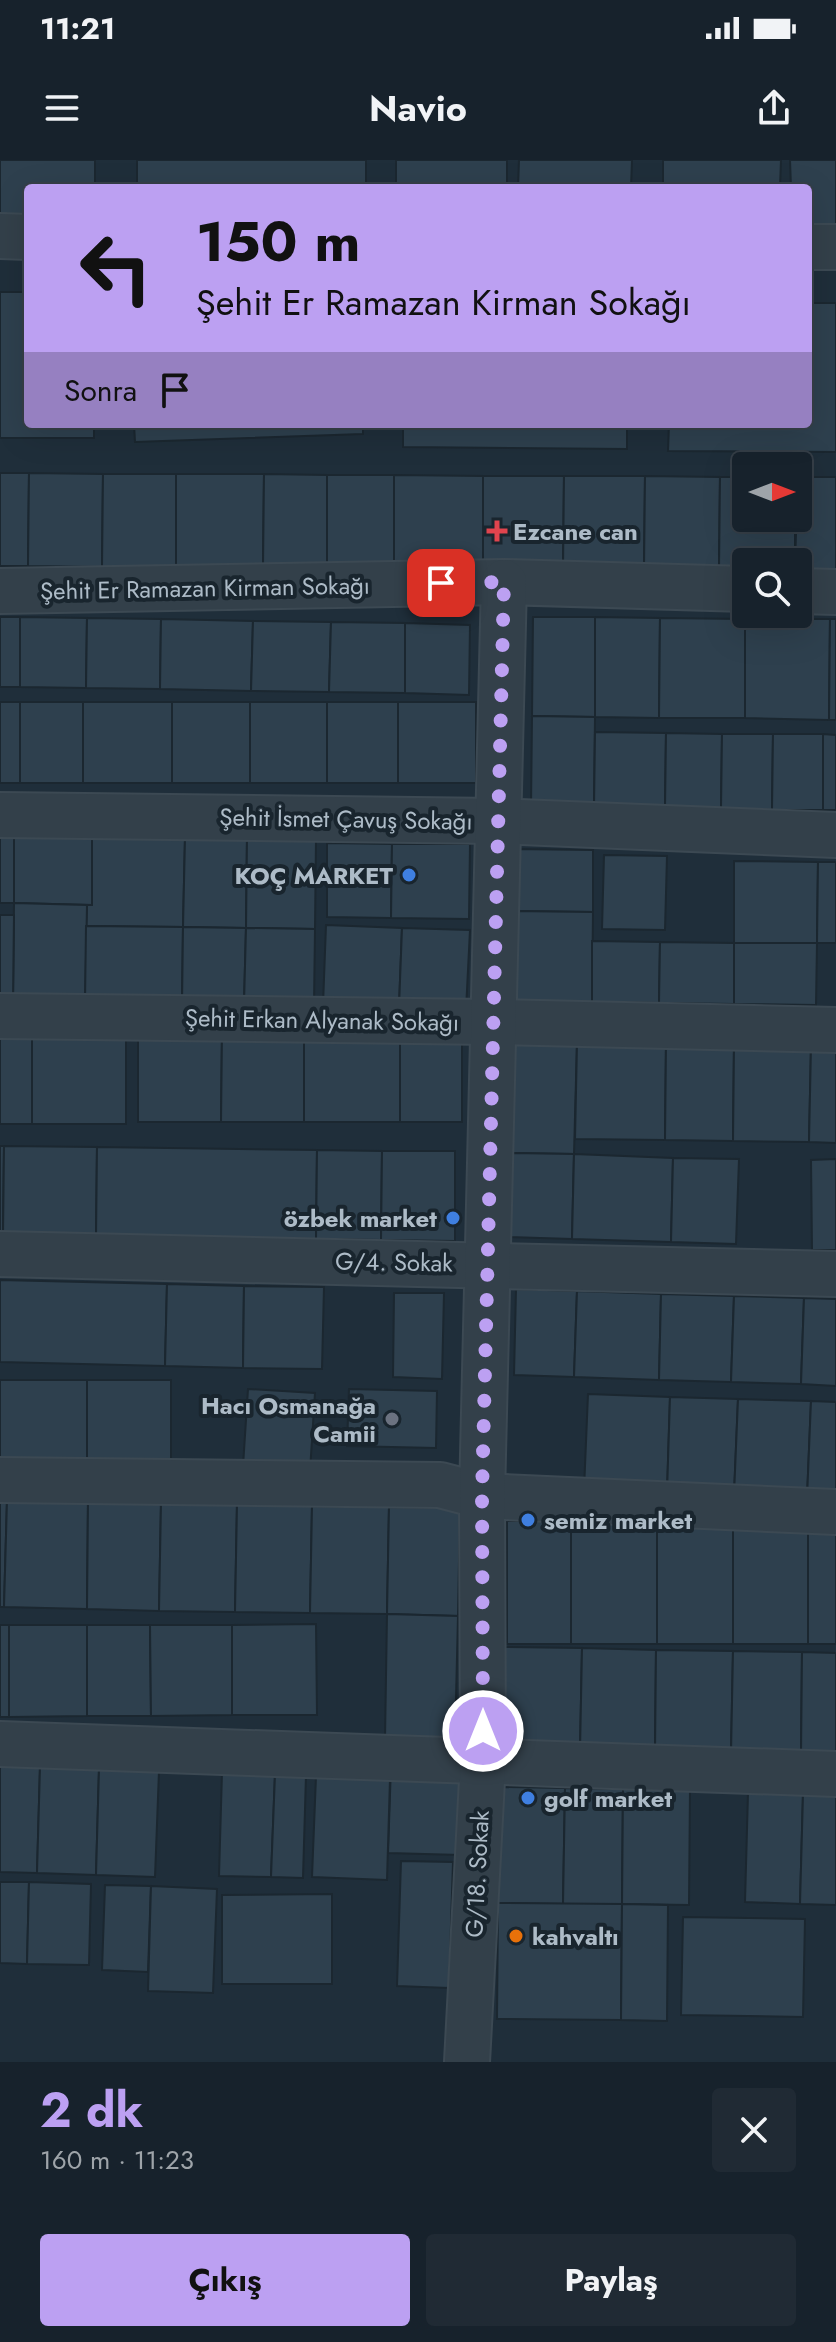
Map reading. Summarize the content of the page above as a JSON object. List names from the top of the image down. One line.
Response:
{"streets":{"street":["Şehit Er Ramazan Kirman Sokağı","Şehit İsmet Çavuş Sokağı","Şehit Erkan Alyanak Sokağı","G/4. Sokak","G/18. Sokak"]},"crossings":[["Şehit Er Ramazan Kirman Sokağı","G/18. Sokak"],["Şehit İsmet Çavuş Sokağı","G/18. Sokak"],["Şehit Erkan Alyanak Sokağı","G/18. Sokak"],["G/4. Sokak","G/18. Sokak"]],"places":{"health":["Ezcane can"],"other":["KOÇ MARKET","özbek market","Hacı Osmanağa Camii","semiz market","golf market","kahvaltı"]},"north":"right","page":{"status":"11:21","header":"Navio","turn":["150 m","Şehit Er Ramazan Kirman Sokağı"],"then":"Sonra","heading":["2 dk","160 m · 11:23"],"buttons":["Çıkış","Paylaş"]}}
